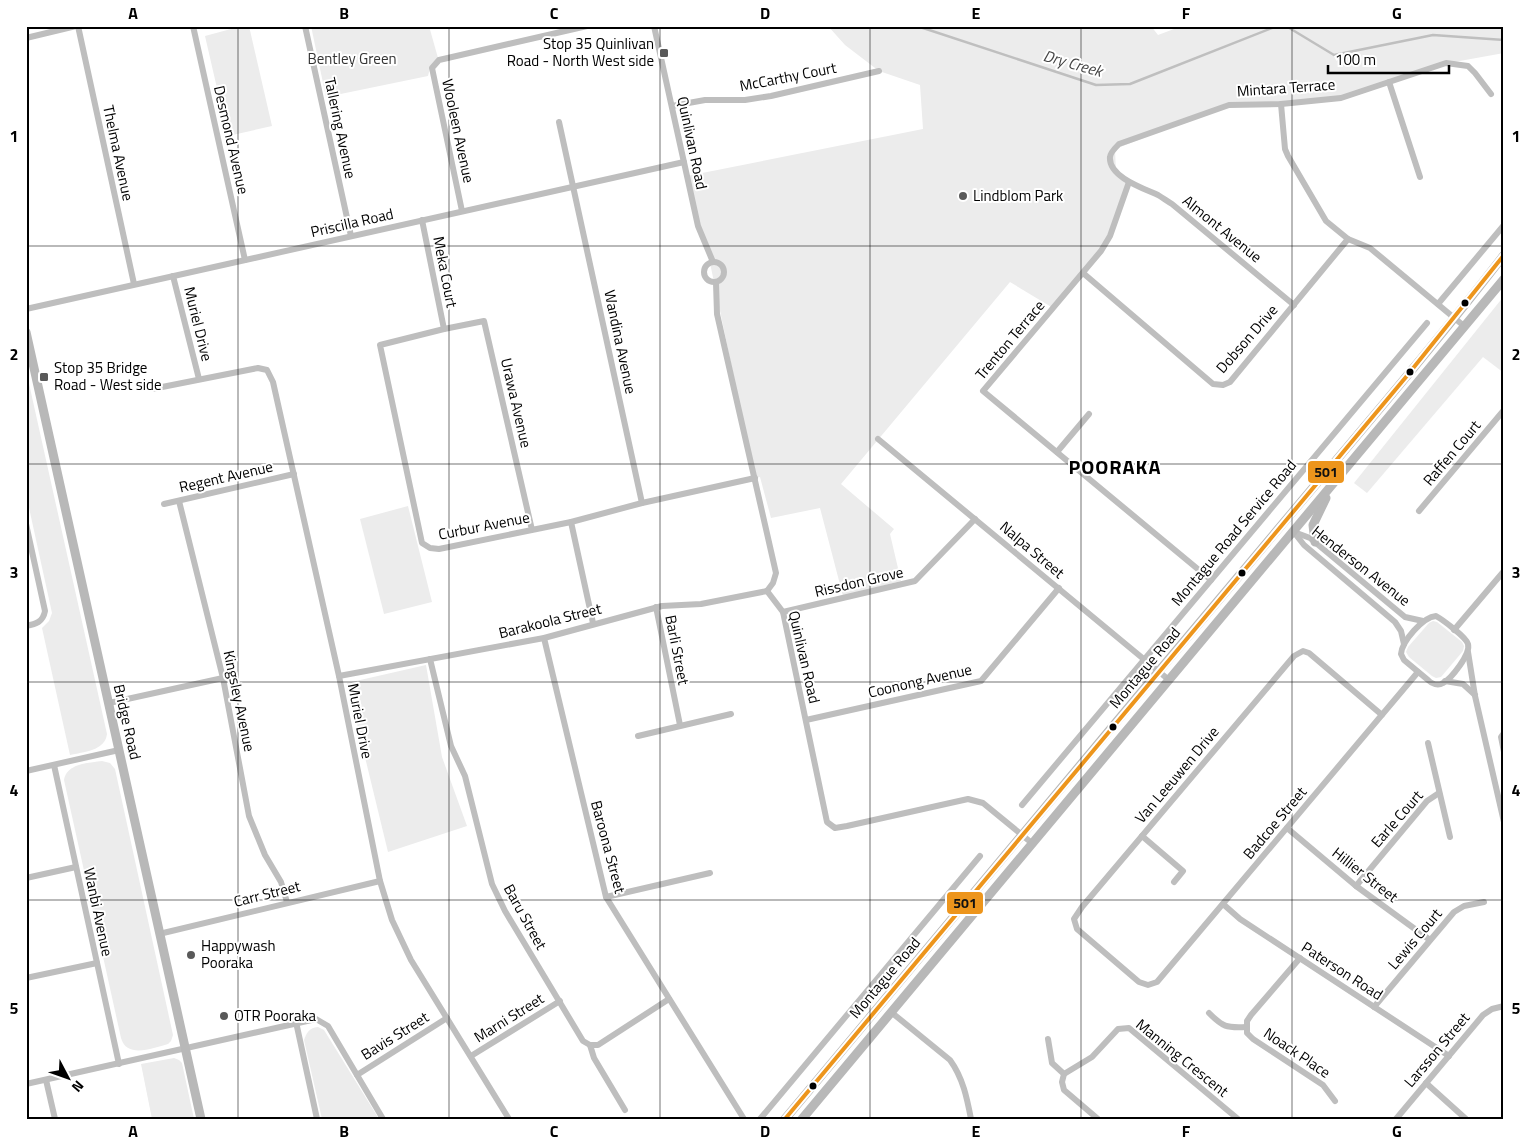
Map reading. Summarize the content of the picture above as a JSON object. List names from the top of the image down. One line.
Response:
{"streets":{"main road":["Montague Road","Bridge Road"],"street":["McCarthy Court","Mintara Terrace","Tallering Avenue","Wooleen Avenue","Desmond Avenue","Quinlivan Road","Thelma Avenue","Priscilla Road","Almont Avenue","Meka Court","Muriel Drive","Dobson Drive","Trenton Terrace","Wandina Avenue","Urawa Avenue","Raffen Court","Regent Avenue","Curbur Avenue","Montague Road Service Road","Nalpa Street","Henderson Avenue","Rissdon Grove","Barakoola Street","Barli Street","Coonong Avenue","Kingsley Avenue","Van Leeuwen Drive","Earle Court","Badcoe Street","Baroona Street","Hillier Street","Carr Street","Wanbi Avenue","Baru Street","Lewis Court","Paterson Road","Marni Street","Bavis Street","Larsson Street","Noack Place","Manning Crescent"]},"crossings":[["McCarthy Court","Quinlivan Road"],["Mintara Terrace","Almont Avenue"],["Mintara Terrace","Trenton Terrace"],["Tallering Avenue","Priscilla Road"],["Wooleen Avenue","Priscilla Road"],["Desmond Avenue","Priscilla Road"],["Quinlivan Road","Priscilla Road"],["Quinlivan Road","Rissdon Grove"],["Quinlivan Road","Barakoola Street"],["Quinlivan Road","Montague Road"],["Quinlivan Road","Coonong Avenue"],["Thelma Avenue","Priscilla Road"],["Priscilla Road","Meka Court"],["Priscilla Road","Muriel Drive"],["Priscilla Road","Wandina Avenue"],["Almont Avenue","Dobson Drive"],["Almont Avenue","Trenton Terrace"],["Meka Court","Urawa Avenue"],["Meka Court","Curbur Avenue"],["Muriel Drive","Regent Avenue"],["Muriel Drive","Barakoola Street"],["Muriel Drive","Carr Street"],["Muriel Drive","Marni Street"],["Muriel Drive","Bavis Street"],["Dobson Drive","Trenton Terrace"],["Trenton Terrace","Montague Road Service Road"],["Wandina Avenue","Curbur Avenue"],["Urawa Avenue","Curbur Avenue"],["Regent Avenue","Kingsley Avenue"],["Montague Road Service Road","Nalpa Street"],["Nalpa Street","Rissdon Grove"],["Nalpa Street","Montague Road"],["Nalpa Street","Coonong Avenue"],["Henderson Avenue","Montague Road"],["Henderson Avenue","Badcoe Street"],["Barakoola Street","Barli Street"],["Barakoola Street","Baroona Street"],["Barakoola Street","Baru Street"],["Kingsley Avenue","Carr Street"],["Bridge Road","Carr Street"],["Van Leeuwen Drive","Badcoe Street"],["Earle Court","Hillier Street"],["Badcoe Street","Hillier Street"],["Badcoe Street","Paterson Road"],["Hillier Street","Lewis Court"],["Baru Street","Marni Street"],["Lewis Court","Paterson Road"],["Paterson Road","Larsson Street"],["Paterson Road","Noack Place"]],"districts":["POORAKA"],"water":["Dry Creek"],"parks":["Bentley Green"],"places":{"transit":["Stop 35 Quinlivan Road - North West side","Stop 35 Bridge Road - West side"],"other":["Lindblom Park","Happywash Pooraka","OTR Pooraka"]},"lines":["transit line 501"],"scale_bar":"100 m","north":"bottom right","grid":{"columns":["A","B","C","D","E","F","G"],"rows":["1","2","3","4","5"]}}
